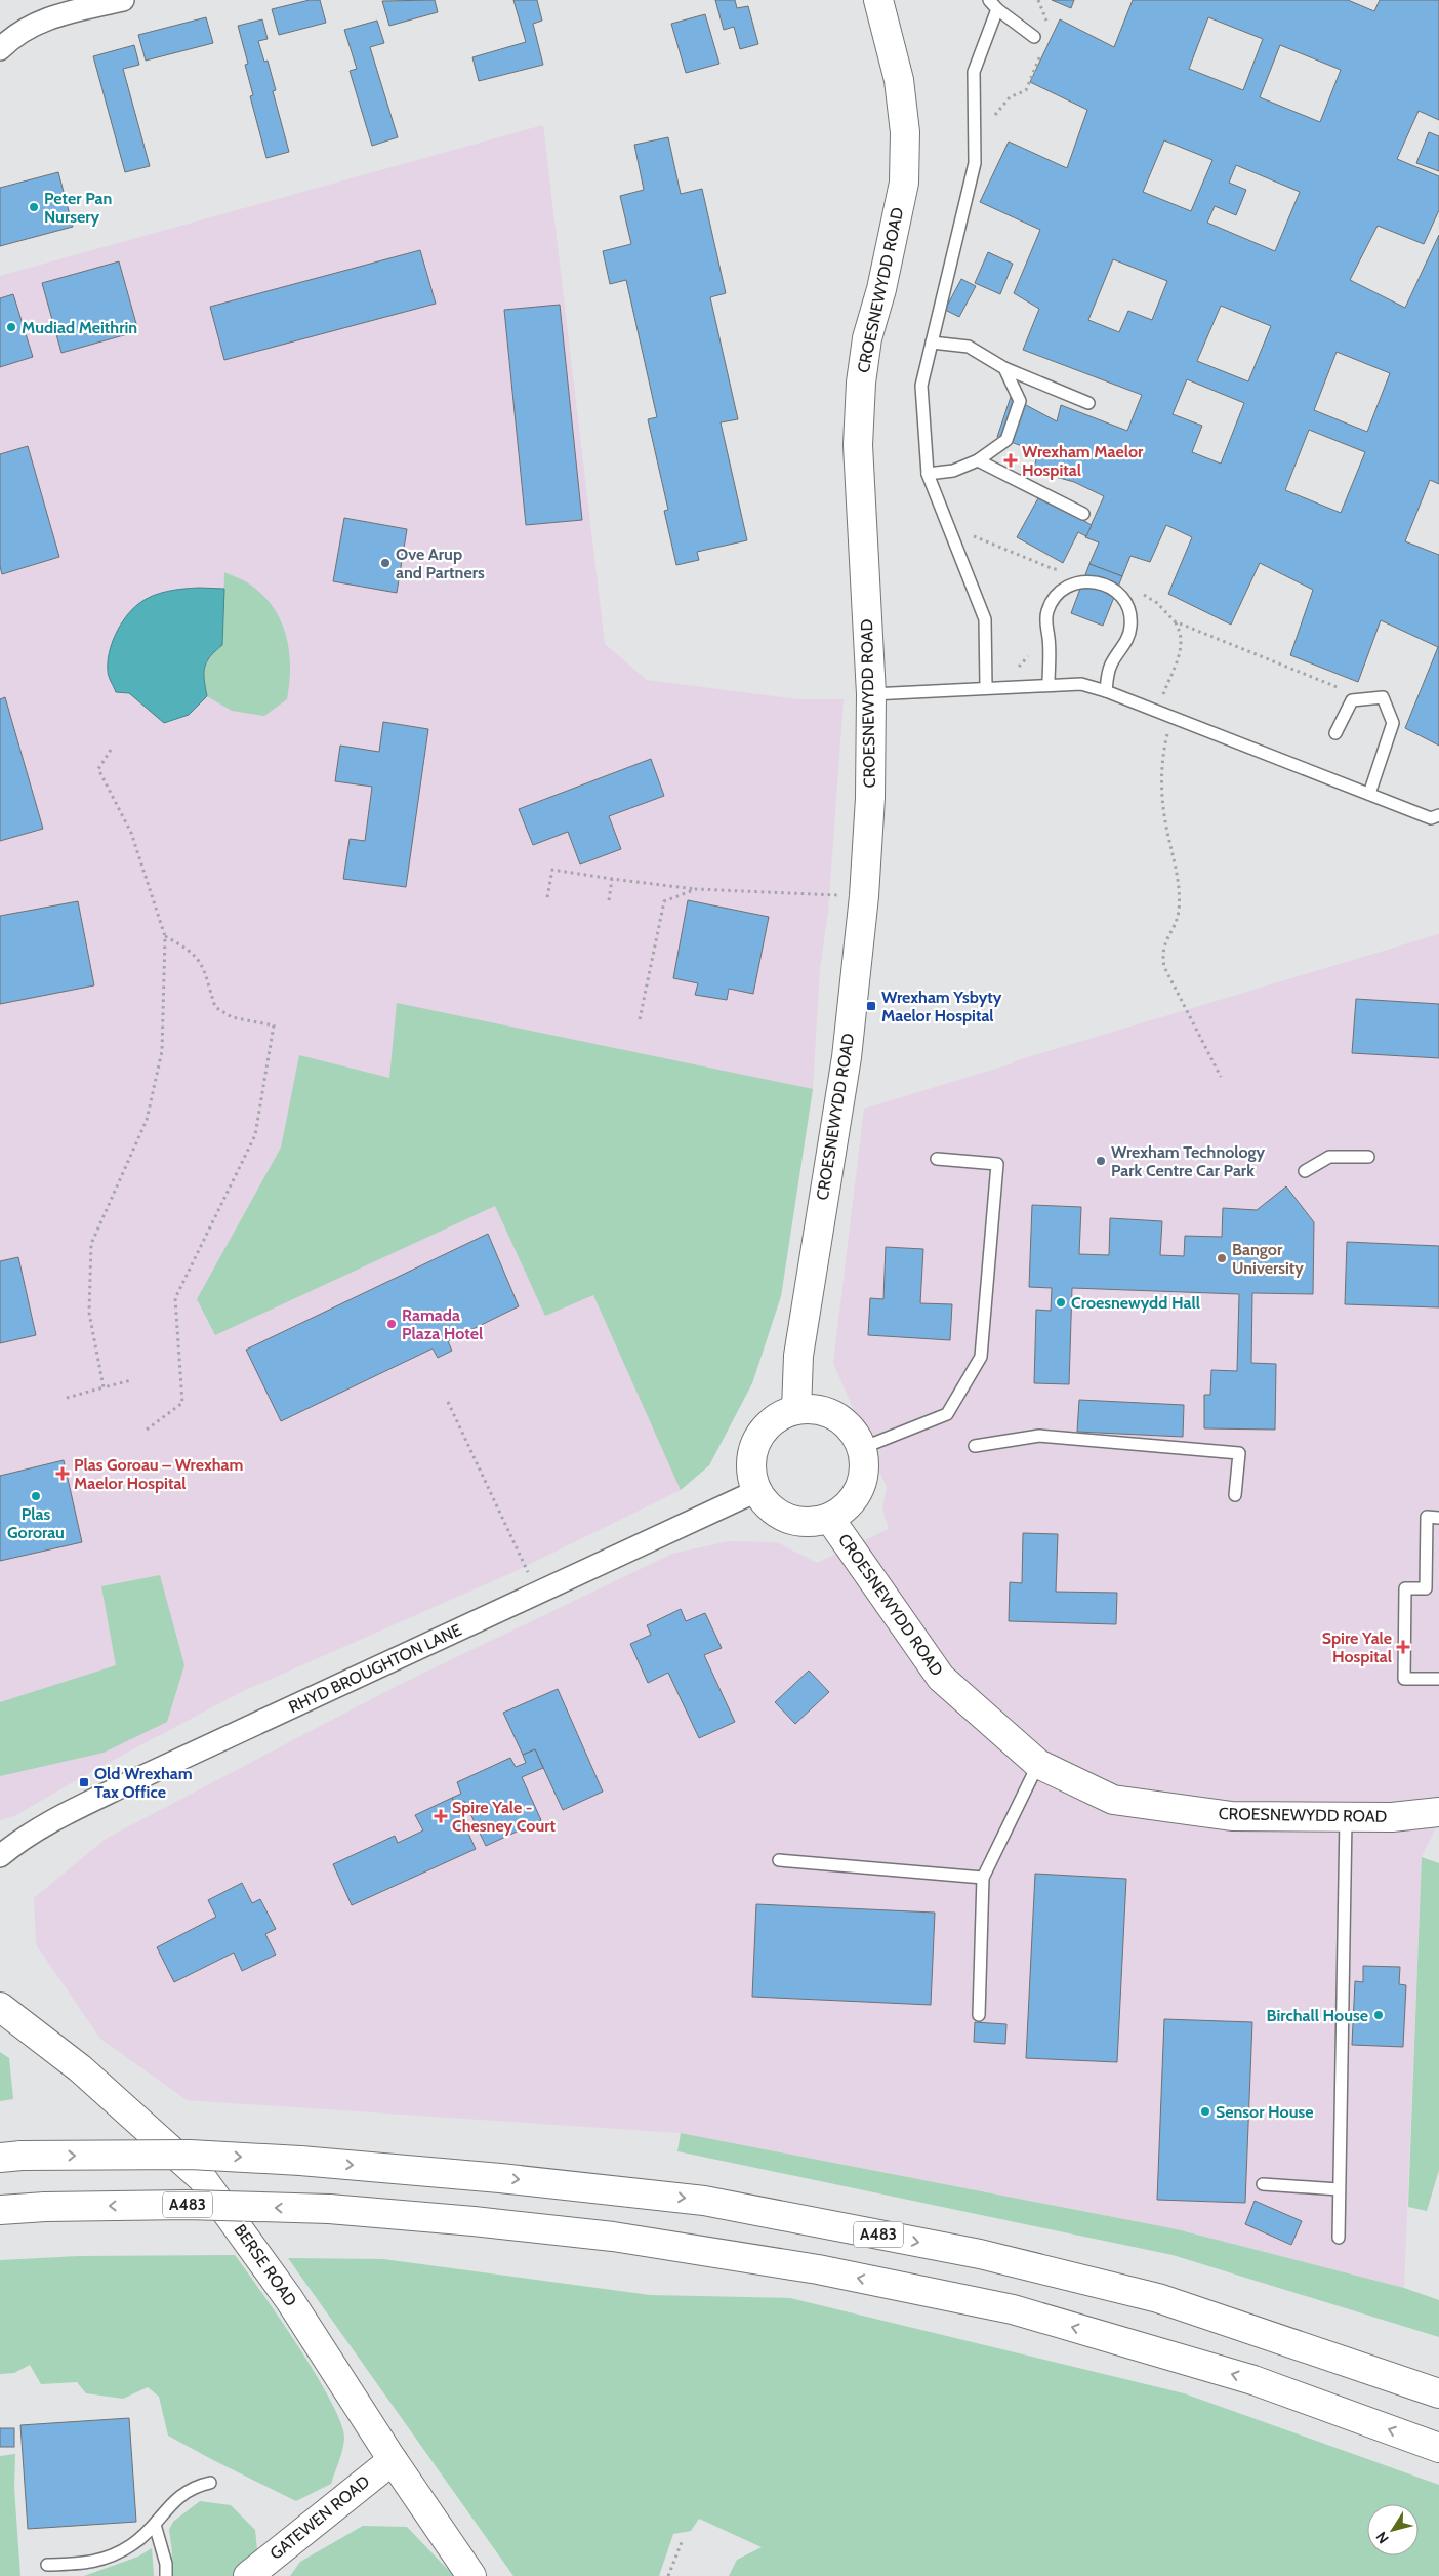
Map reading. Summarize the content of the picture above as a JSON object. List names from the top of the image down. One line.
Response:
{"streets":{"main road":["CROESNEWYDD ROAD","A483","BERSE ROAD","GATEWEN ROAD"],"street":["RHYD BROUGHTON LANE"]},"crossings":[["CROESNEWYDD ROAD","RHYD BROUGHTON LANE"],["BERSE ROAD","GATEWEN ROAD"]],"places":{"other":["Peter Pan Nursery","Mudiad Meithrin","Ove Arup and Partners","Wrexham Technology Park Centre Car Park","Bangor University","Croesnewydd Hall","Ramada Plaza Hotel","Plas Gororau","Birchall House","Sensor House"],"health":["Wrexham Maelor Hospital","Plas Goroau – Wrexham Maelor Hospital","Spire Yale Hospital","Spire Yale - Chesney Court"],"transit":["Wrexham Ysbyty Maelor Hospital","Old Wrexham Tax Office"]},"north":"bottom left"}
